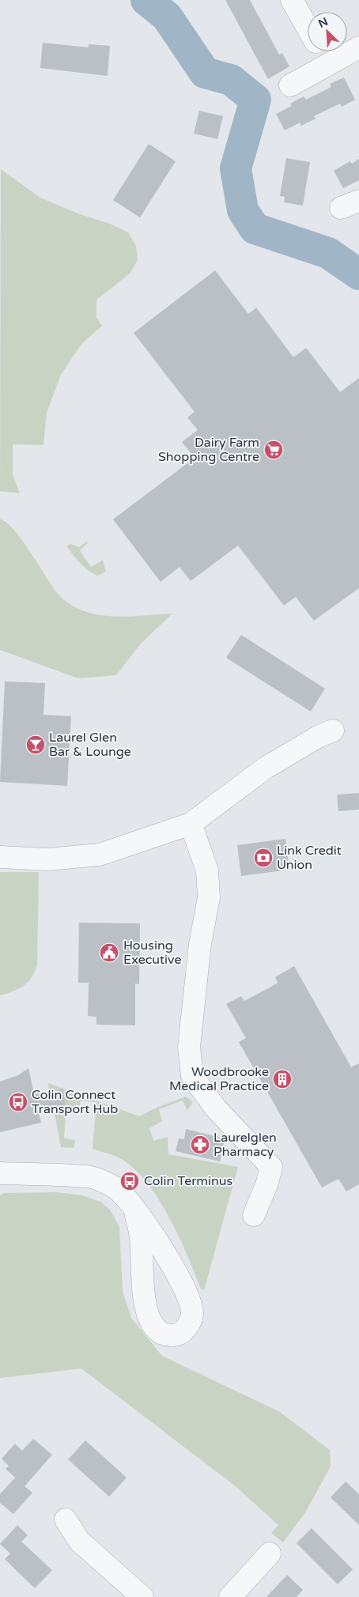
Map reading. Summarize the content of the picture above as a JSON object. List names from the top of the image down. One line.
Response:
{"places":{"supermarket":["Dairy Farm Shopping Centre"],"bar":["Laurel Glen Bar & Lounge"],"bank":["Link Credit Union"],"public building":["Housing Executive"],"building":["Woodbrooke Medical Practice"],"bus stop":["Colin Connect Transport Hub","Colin Terminus"],"pharmacy":["Laurelglen Pharmacy"]},"north":"top left"}
